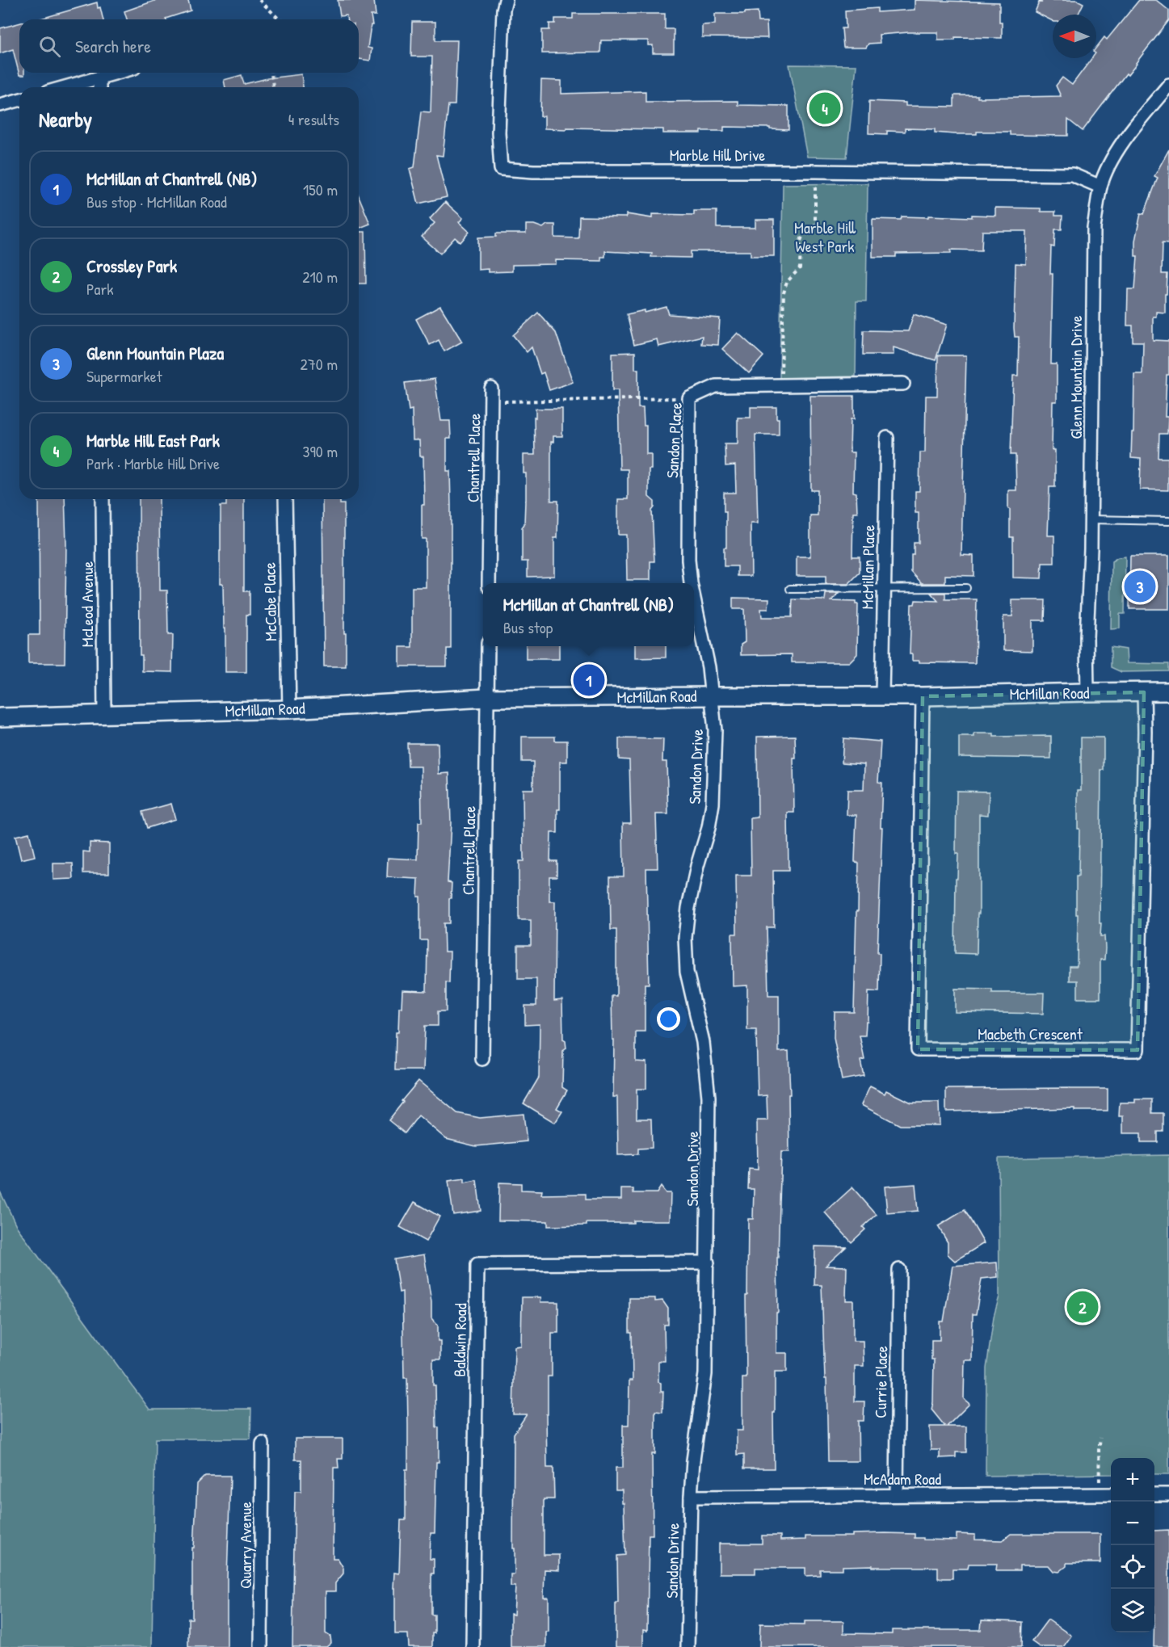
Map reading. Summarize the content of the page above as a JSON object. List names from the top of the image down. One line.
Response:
{"streets":{"main road":["McMillan Road"],"street":["Marble Hill Drive","Glenn Mountain Drive","Sandon Place","Chantrell Place","McMillan Place","McCabe Place","McLeod Avenue","Sandon Drive","Macbeth Crescent","Baldwin Road","Currie Place","McAdam Road","Quarry Avenue"]},"crossings":[["Marble Hill Drive","Glenn Mountain Drive"],["Glenn Mountain Drive","McMillan Road"],["Sandon Place","McMillan Road"],["Sandon Place","Sandon Drive"],["Chantrell Place","McMillan Road"],["McMillan Place","McMillan Road"],["McCabe Place","McMillan Road"],["McLeod Avenue","McMillan Road"],["McMillan Road","Sandon Drive"],["McMillan Road","Macbeth Crescent"],["Sandon Drive","Baldwin Road"],["Sandon Drive","McAdam Road"],["Currie Place","McAdam Road"]],"parks":["Marble Hill West Park"],"north":"left","page":{"search":"Search here","heading":["Nearby","4 results"],"pins":["4","3","1","2"],"list":[{"mark":"1","name":"McMillan at Chantrell (NB)","note":"Bus stop · McMillan Road","value":"150 m"},{"mark":"2","name":"Crossley Park","note":"Park","value":"210 m"},{"mark":"3","name":"Glenn Mountain Plaza","note":"Supermarket","value":"270 m"},{"mark":"4","name":"Marble Hill East Park","note":"Park · Marble Hill Drive","value":"390 m"}],"popup":["McMillan at Chantrell (NB)","Bus stop"],"map_buttons":["+","−"]}}
